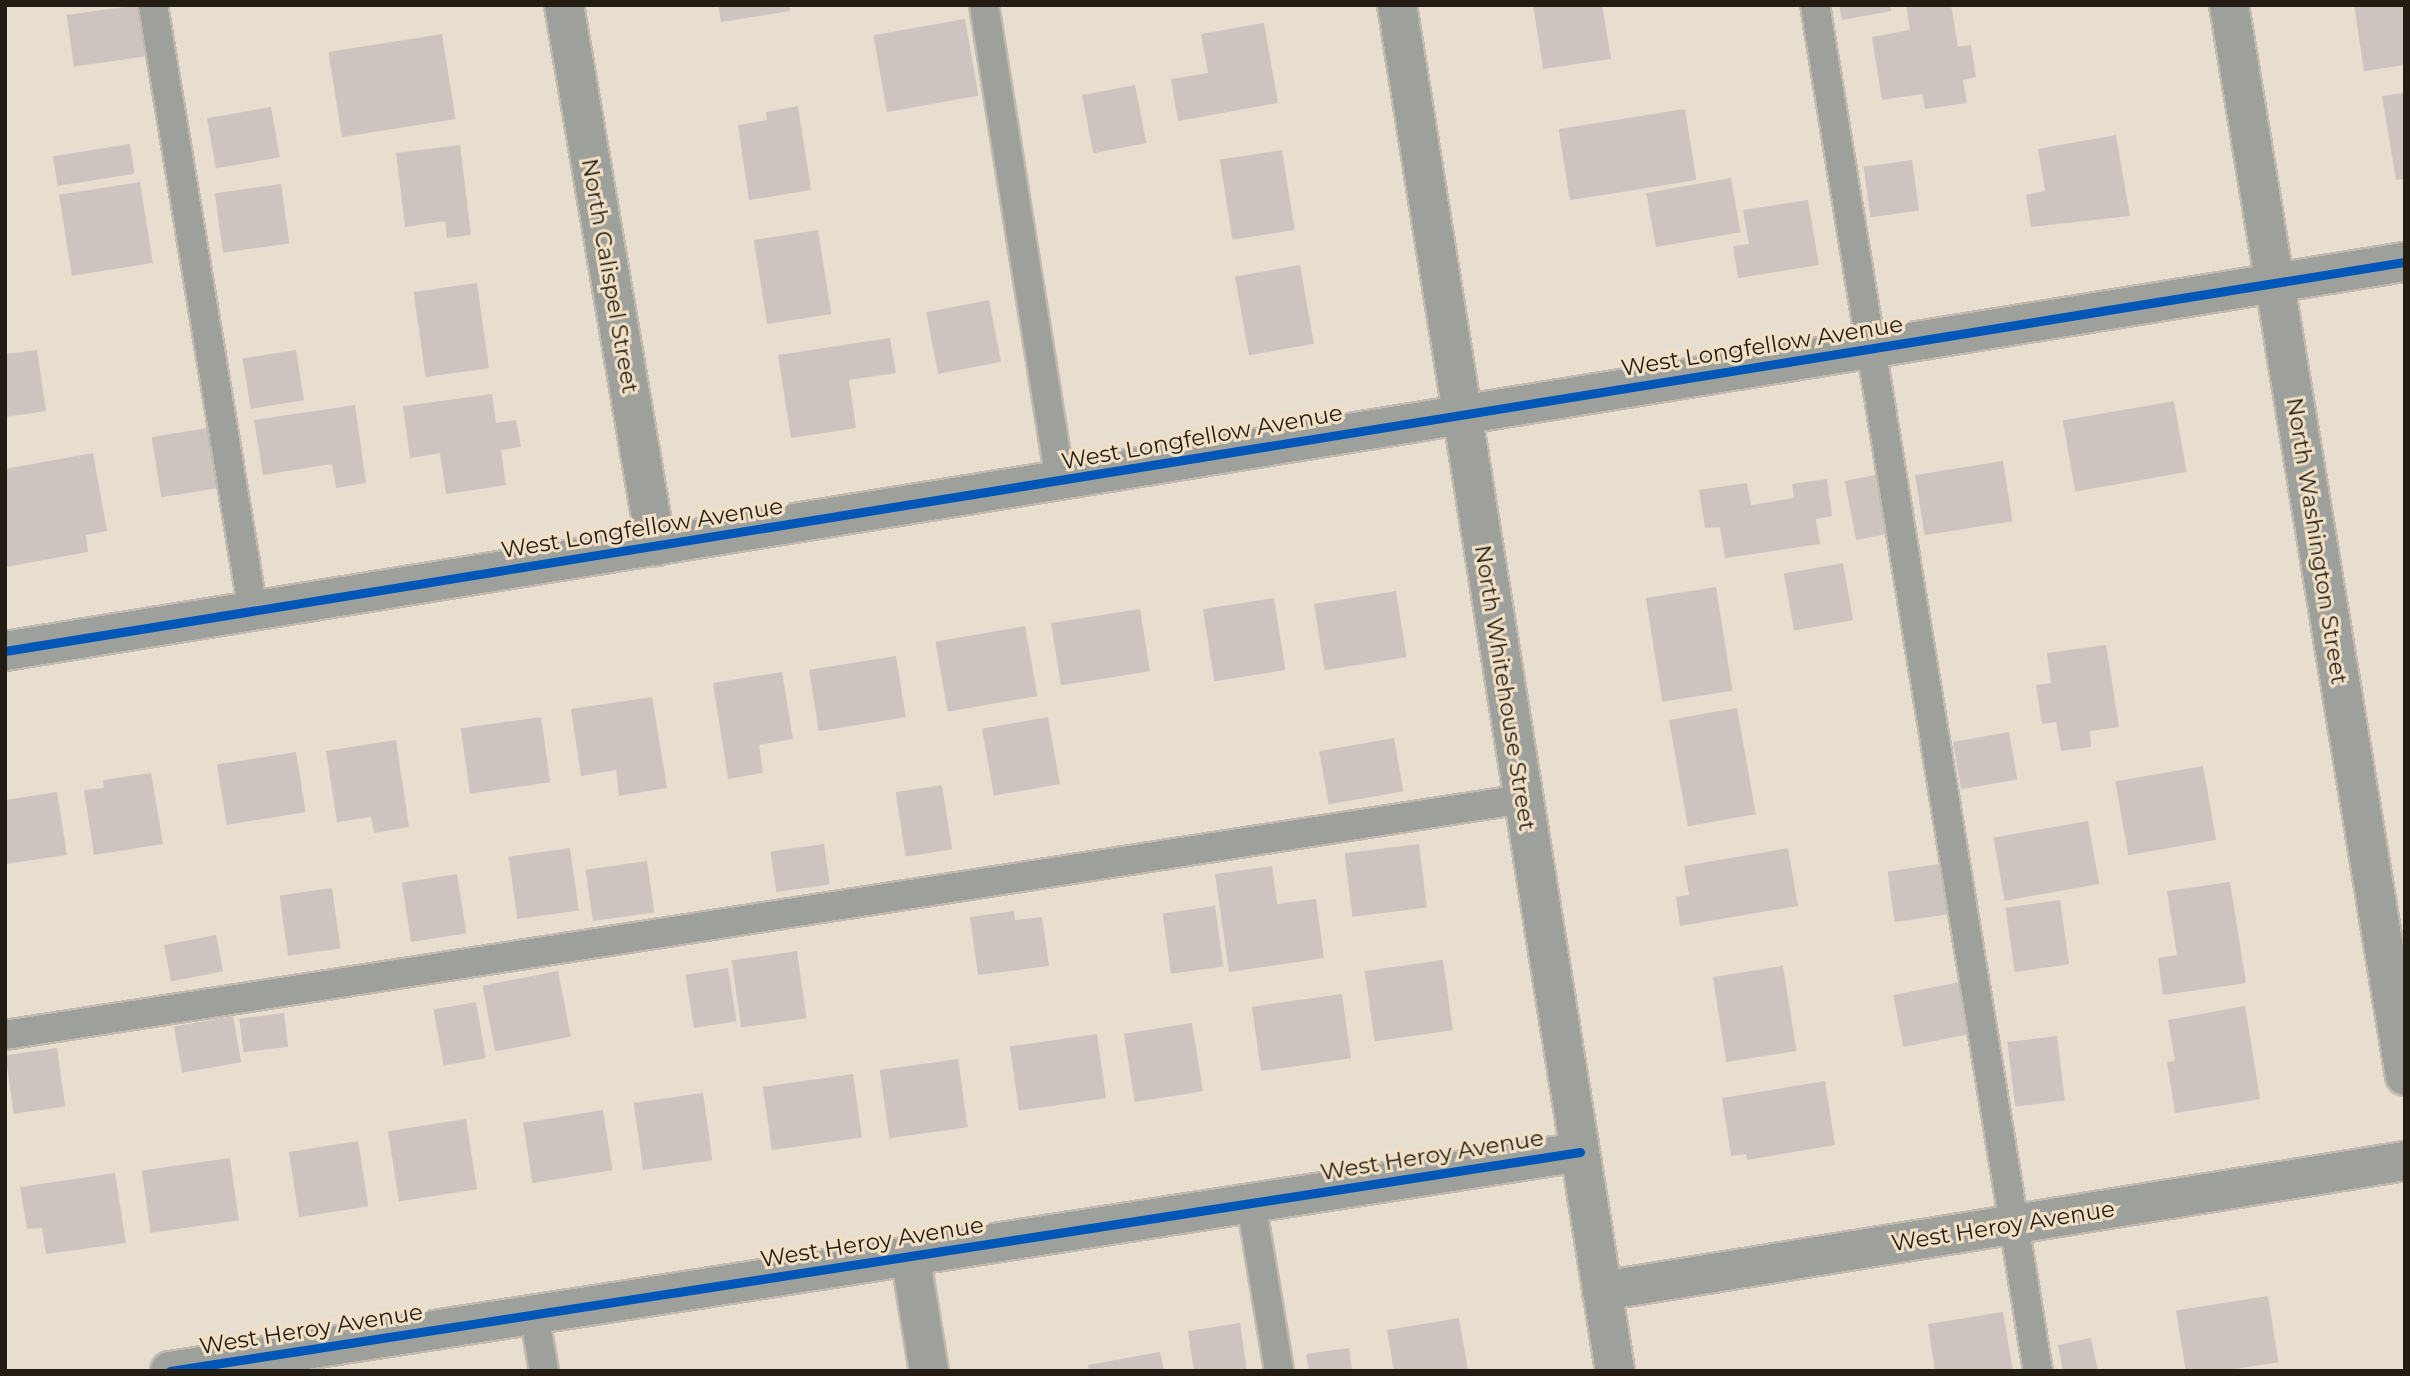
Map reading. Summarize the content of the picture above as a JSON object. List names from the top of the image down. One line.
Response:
{"streets":{"street":["North Calispel Street","West Longfellow Avenue","North Washington Street","North Whitehouse Street","West Heroy Avenue"]},"crossings":[["North Calispel Street","West Longfellow Avenue"],["West Longfellow Avenue","North Washington Street"],["West Longfellow Avenue","North Whitehouse Street"],["North Whitehouse Street","West Heroy Avenue"]]}
